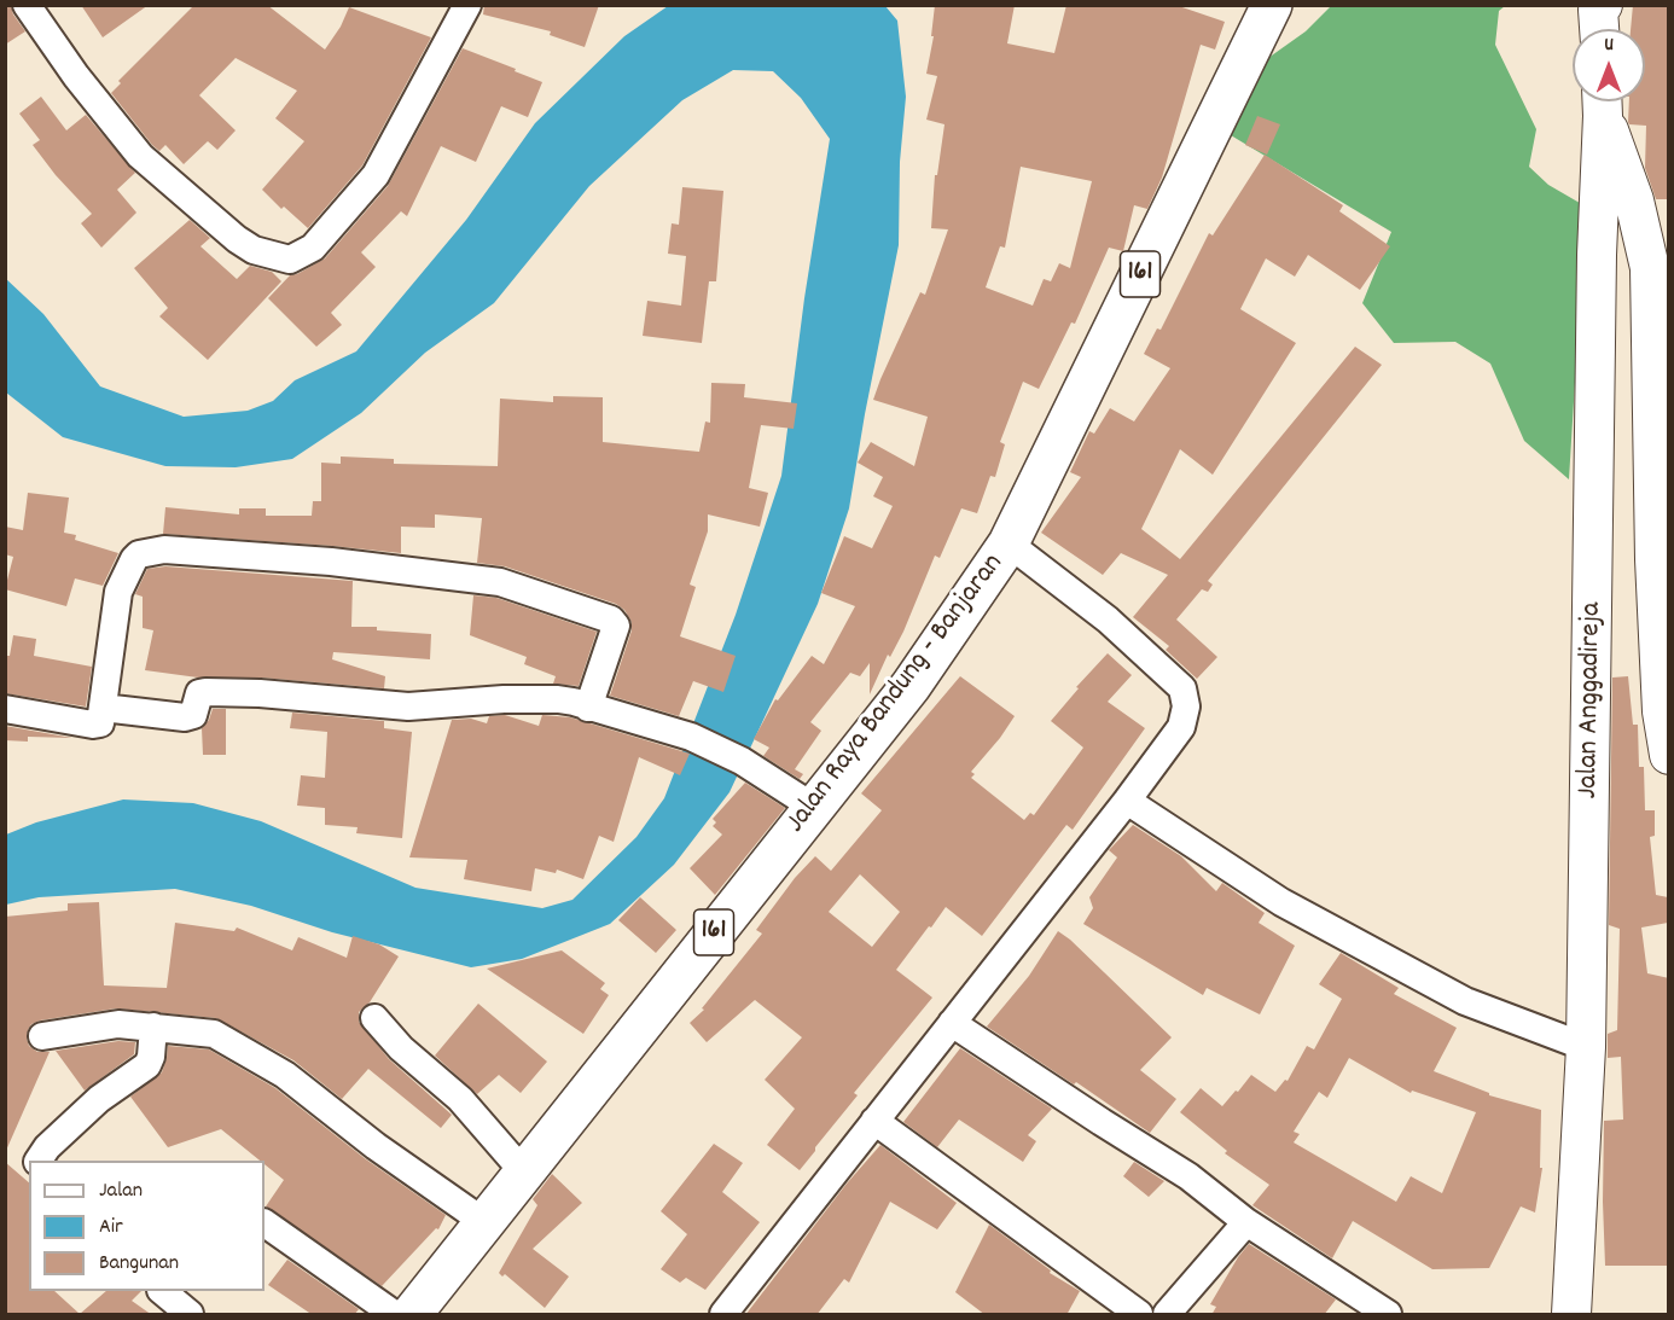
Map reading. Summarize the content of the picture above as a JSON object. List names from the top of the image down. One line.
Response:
{"streets":{"main road":["161","Jalan Raya Bandung - Banjaran","Jalan Anggadireja"]},"legend":["Jalan","Air","Bangunan"],"north":"top"}
